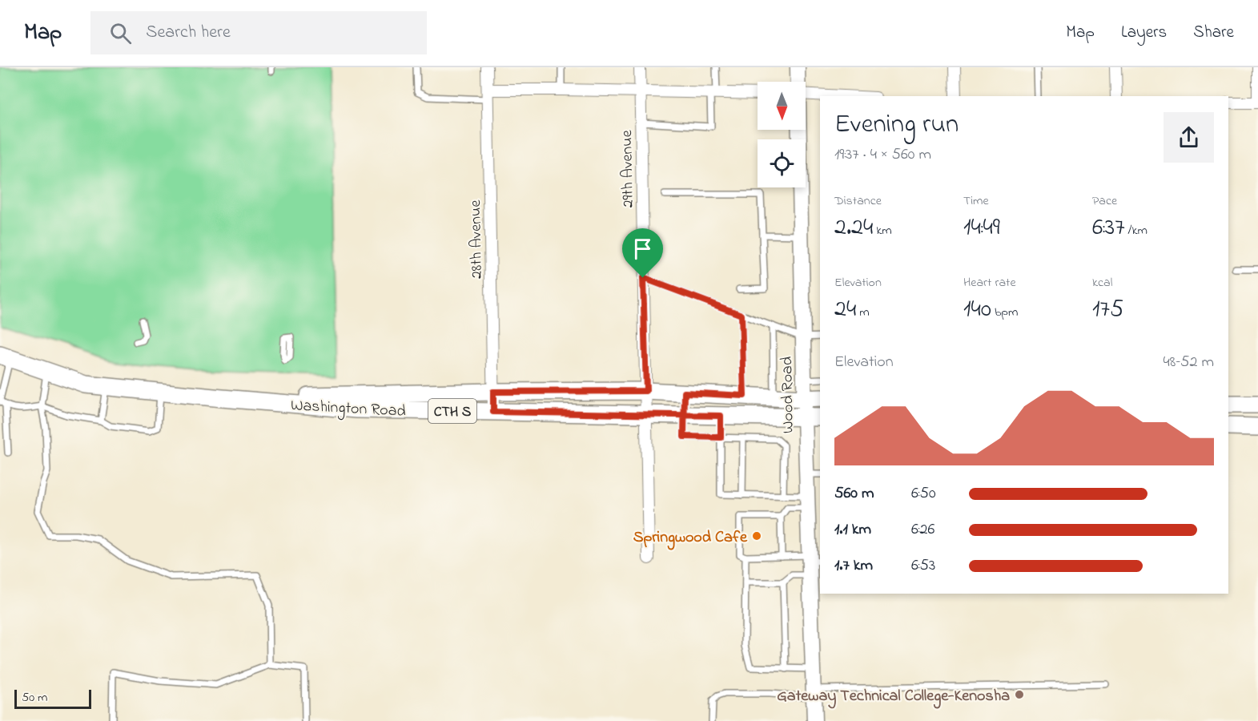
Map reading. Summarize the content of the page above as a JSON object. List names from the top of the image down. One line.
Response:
{"streets":{"main road":["Washington Road","CTH S"],"street":["29th Avenue","28th Avenue","Wood Road"]},"crossings":[["29th Avenue","Washington Road"],["28th Avenue","Washington Road"],["Wood Road","Washington Road"]],"places":["Springwood Cafe","Gateway Technical College-Kenosha"],"scale_bar":"50 m","north":"bottom","page":{"header":"Map","search":"Search here","nav":["Map","Layers","Share"],"heading":["Evening run","19:37 · 4 × 560 m"],"stats":[["Distance","2.24 km"],["Time","14:49"],["Pace","6:37 /km"],["Elevation","24 m"],["Heart rate","140 bpm"],["kcal","175"]],"chart":["Elevation","48–52 m"],"list":[{"name":"560 m","note":"6:50"},{"name":"1.1 km","note":"6:26"},{"name":"1.7 km","note":"6:53"}],"scale":"50 m"}}
